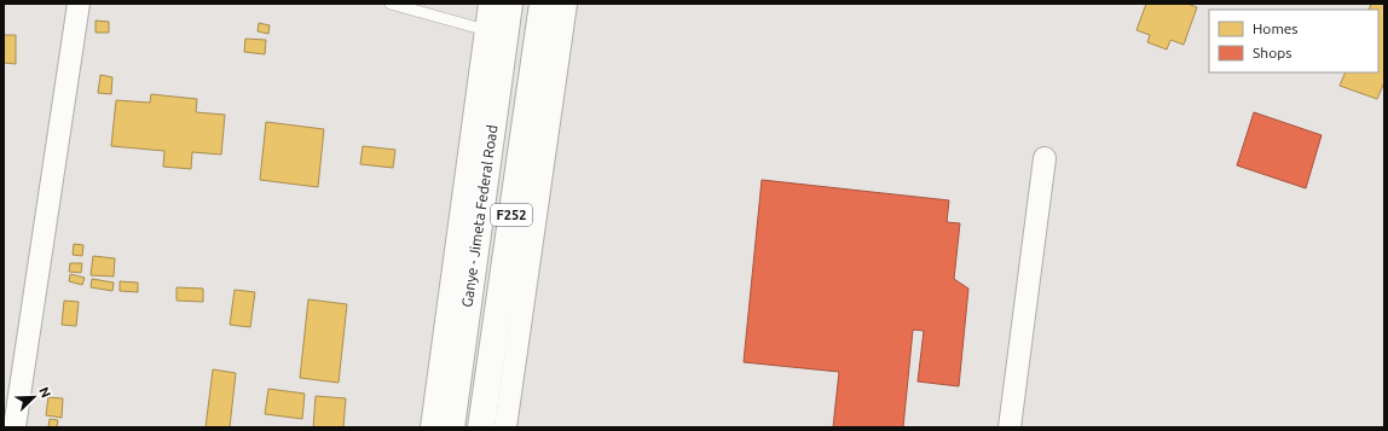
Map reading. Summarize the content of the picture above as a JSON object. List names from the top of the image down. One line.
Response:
{"streets":{"main road":["F252","Ganye - Jimeta Federal Road"]},"legend":["Homes","Shops"],"north":"top right"}
